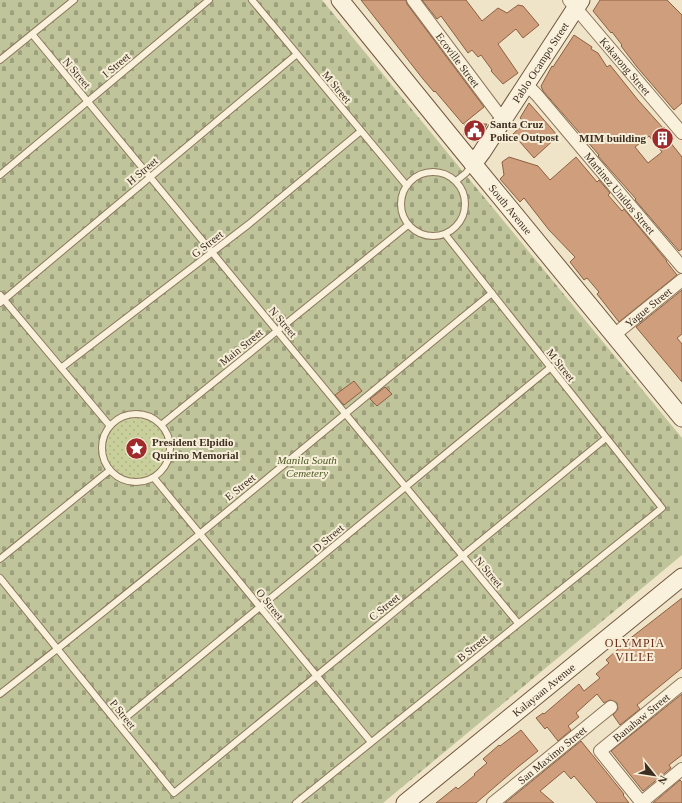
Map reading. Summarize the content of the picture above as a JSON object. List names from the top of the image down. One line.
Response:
{"streets":{"main road":["Pablo Ocampo Street","South Avenue","Kalayaan Avenue"],"street":["Ecoville Street","Kakarong Street","Martinez Unidos Street","Yague Street","Banahaw Street","San Maximo Street"],"lane":["I Street","N Street","M Street","H Street","G Street","Main Street","E Street","D Street","O Street","C Street","B Street","P Street"]},"crossings":[["Ecoville Street","Pablo Ocampo Street"],["Pablo Ocampo Street","Kakarong Street"],["Pablo Ocampo Street","Martinez Unidos Street"],["Pablo Ocampo Street","South Avenue"],["I Street","N Street"],["N Street","H Street"],["N Street","G Street"],["N Street","Main Street"],["N Street","E Street"],["N Street","D Street"],["N Street","C Street"],["N Street","B Street"],["M Street","H Street"],["M Street","G Street"],["M Street","Main Street"],["M Street","E Street"],["M Street","D Street"],["M Street","C Street"],["M Street","B Street"],["South Avenue","Yague Street"],["Main Street","O Street"],["E Street","O Street"],["E Street","P Street"],["D Street","O Street"],["D Street","P Street"],["O Street","C Street"],["O Street","B Street"],["C Street","P Street"]],"districts":["OLYMPIA VILLE"],"parks":["Manila South Cemetery"],"places":{"public building":["Santa Cruz Police Outpost"],"building":["MIM building"],"place":["President Elpidio Quirino Memorial"]},"north":"bottom right"}
